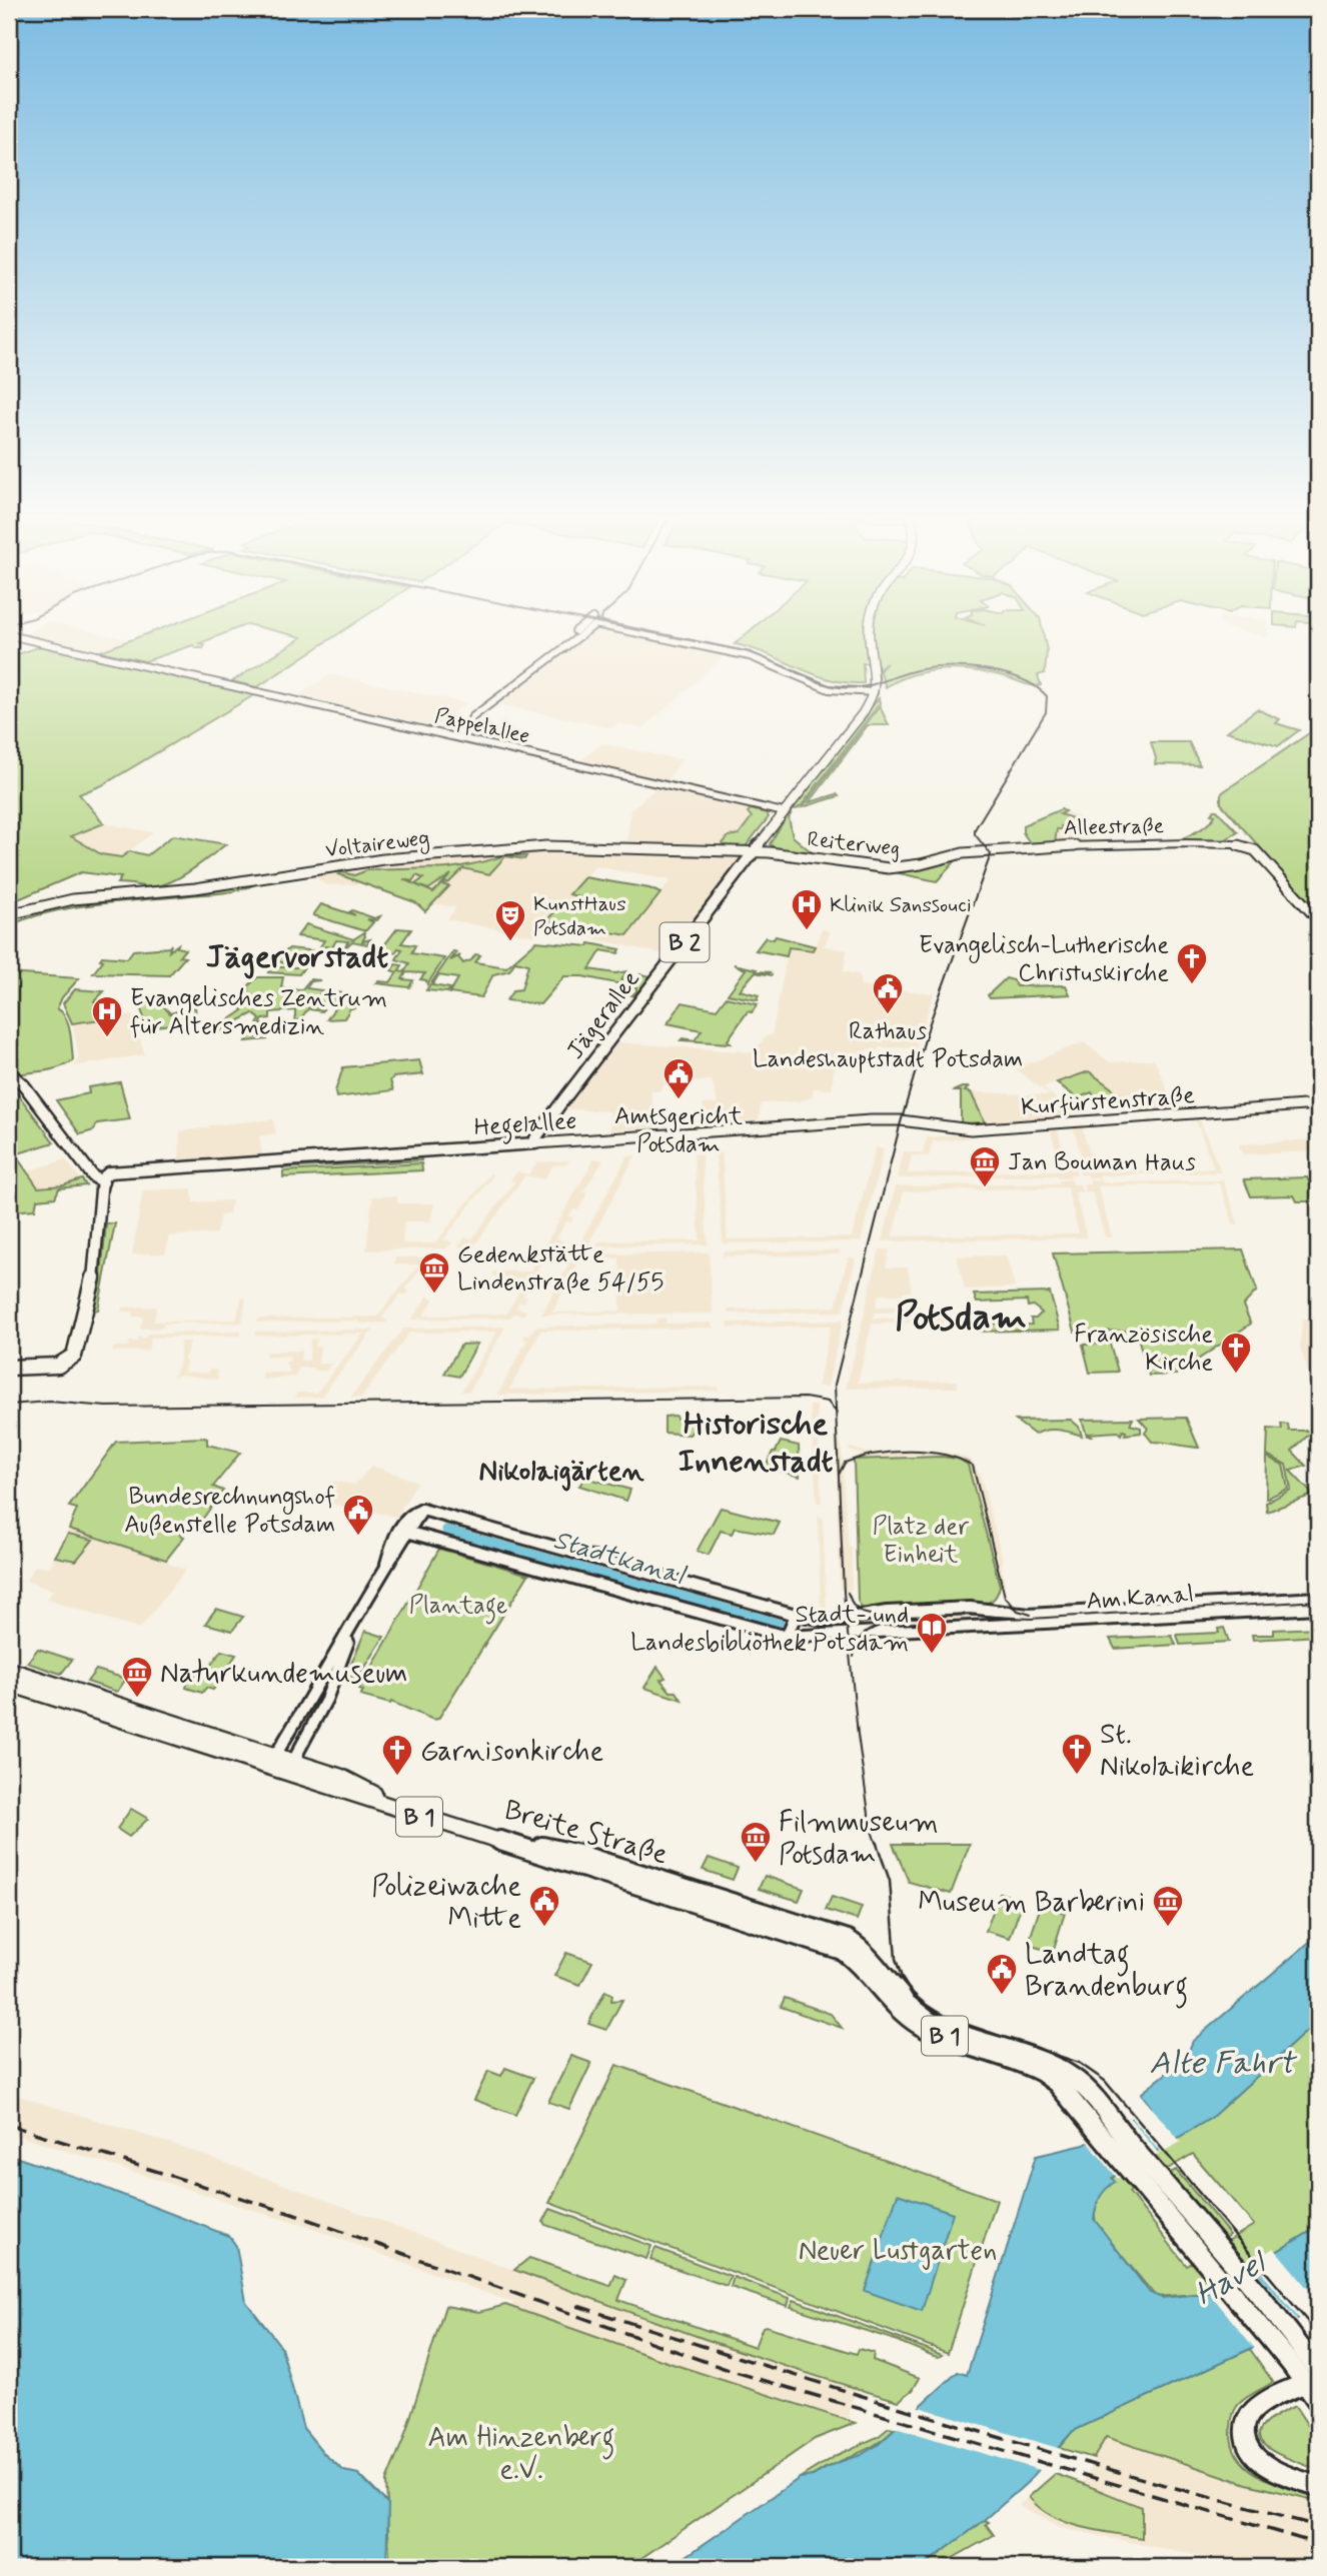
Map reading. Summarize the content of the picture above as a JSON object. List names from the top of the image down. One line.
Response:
{"streets":{"main road":["B 2","Jägerallee","Hegelallee","B 1","Breite Straße"],"street":["Pappelallee","Alleestraße","Voltaireweg","Reiterweg","Kurfürstenstraße","Am Kanal"]},"crossings":[["Pappelallee","B 2"],["Pappelallee","Jägerallee"],["Alleestraße","Reiterweg"],["Voltaireweg","Reiterweg"],["Voltaireweg","Jägerallee"],["Reiterweg","Jägerallee"],["B 2","Jägerallee"],["Jägerallee","Hegelallee"],["Kurfürstenstraße","Hegelallee"],["B 1","Breite Straße"]],"districts":["Jägervorstadt","Potsdam","Historische Innenstadt","Nikolaigärten"],"water":["Stadtkanal","Alte Fahrt","Havel"],"parks":["Platz der Einheit","Plantage","Neuer Lustgarten","Am Hinzenberg e.V."],"places":{"hospital":["Klinik Sanssouci","Evangelisches Zentrum für Altersmedizin"],"theatre":["KunstHaus Potsdam"],"church":["Evangelisch-Lutherische Christuskirche","Französische Kirche","St. Nikolaikirche","Garnisonkirche"],"public building":["Rathaus Landeshauptstadt Potsdam","Amtsgericht Potsdam","Bundesrechnungshof Außenstelle Potsdam","Polizeiwache Mitte","Landtag Brandenburg"],"museum":["Jan Bouman Haus","Gedenkstätte Lindenstraße 54/55","Naturkundemuseum","Filmmuseum Potsdam","Museum Barberini"],"library":["Stadt- und Landesbibliothek Potsdam"]}}
